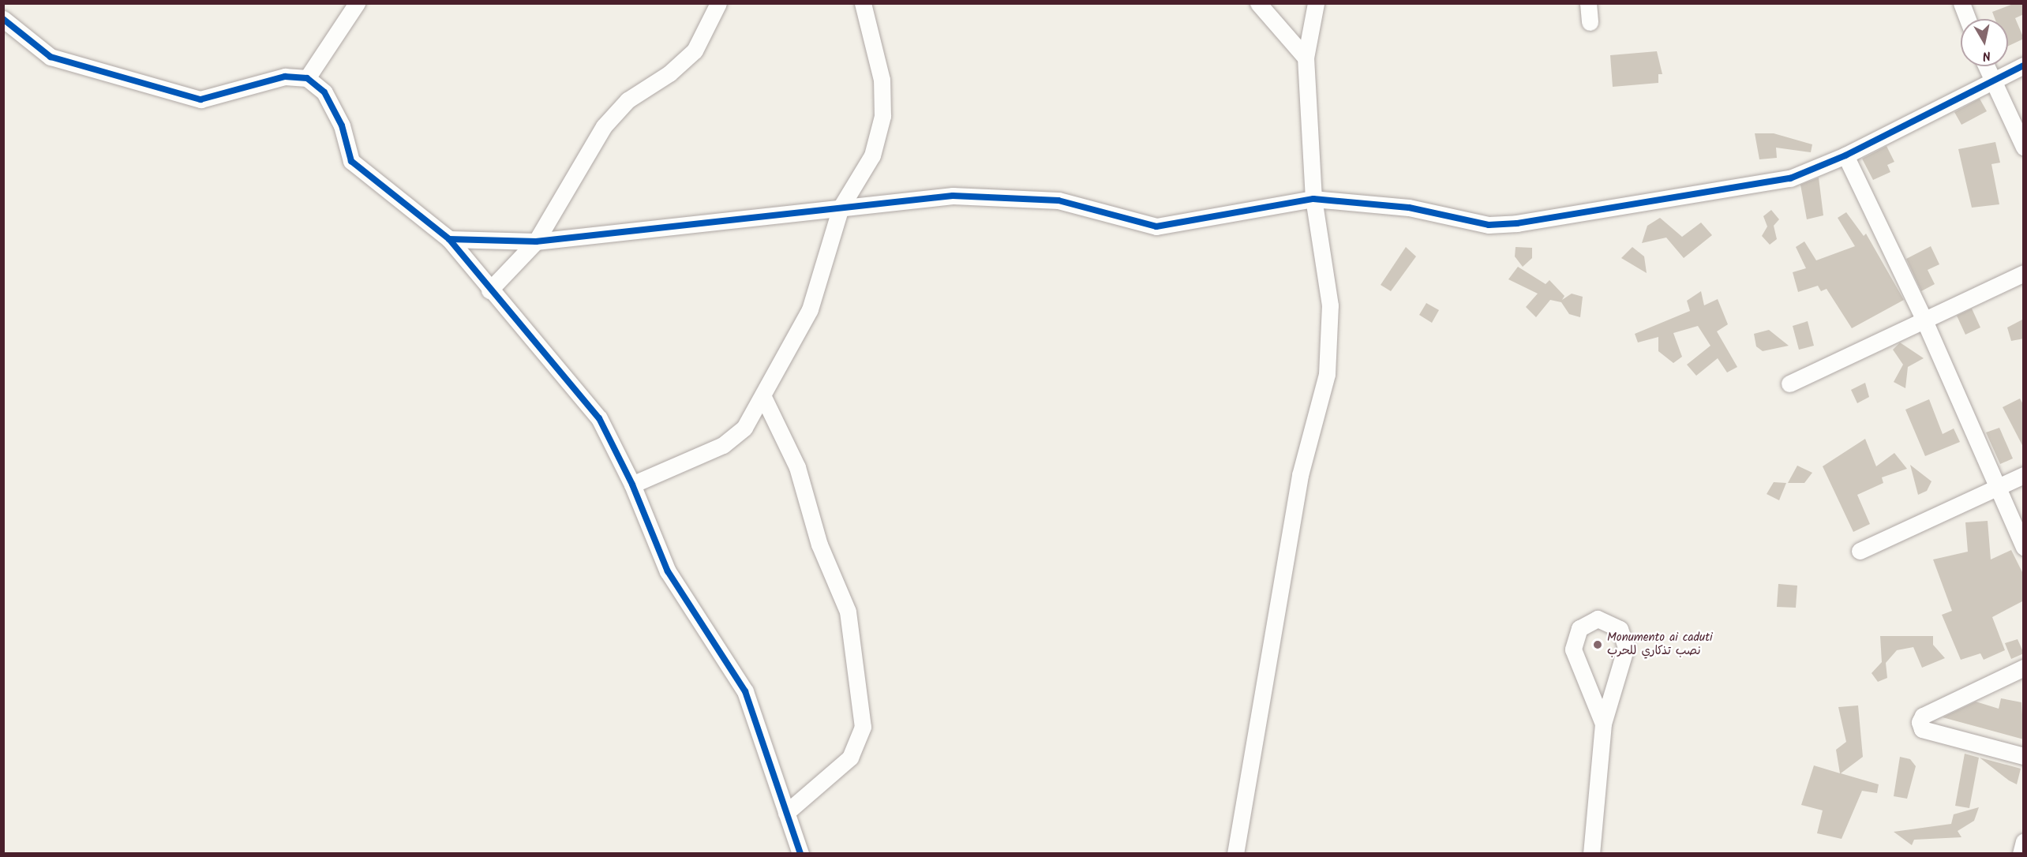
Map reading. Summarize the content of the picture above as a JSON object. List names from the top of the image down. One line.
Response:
{"places":["Monumento ai caduti نصب تذكاري للحرب"],"north":"bottom"}
